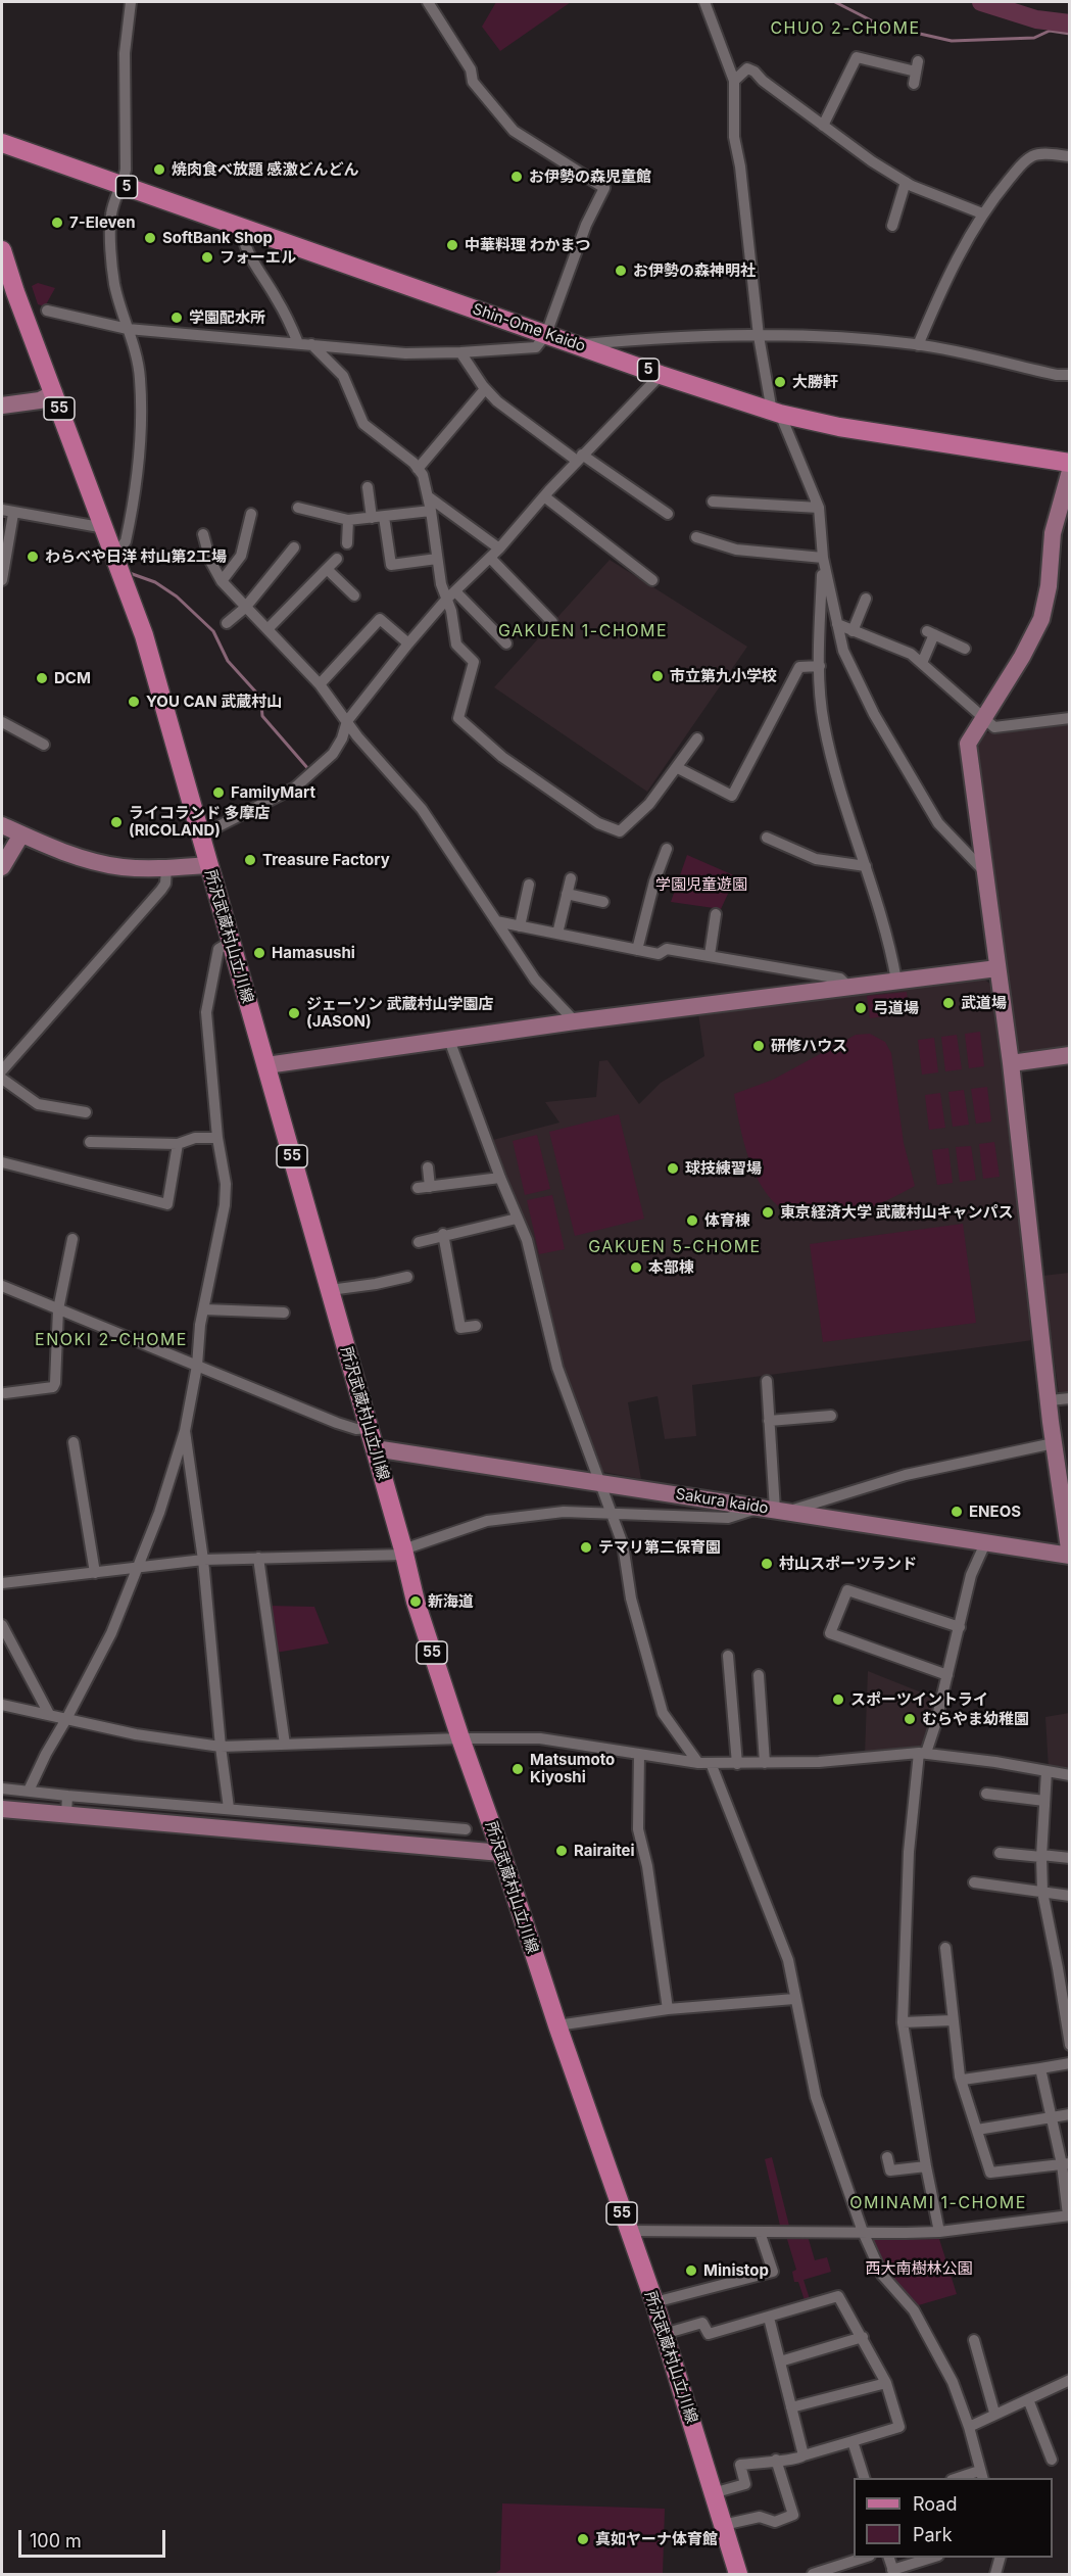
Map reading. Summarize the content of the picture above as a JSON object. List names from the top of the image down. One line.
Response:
{"streets":{"main road":["5","Shin-Ome Kaido","55","所沢武蔵村山立川線"],"street":["Sakura kaido"]},"crossings":[["所沢武蔵村山立川線","Sakura kaido"]],"districts":["CHUO 2-CHOME","GAKUEN 1-CHOME","GAKUEN 5-CHOME","ENOKI 2-CHOME","OMINAMI 1-CHOME"],"parks":["学園児童遊園","西大南樹林公園"],"places":["焼肉食べ放題 感激どんどん","お伊勢の森児童館","7-Eleven","SoftBank Shop","中華料理 わかまつ","フォーエル","お伊勢の森神明社","学園配水所","大勝軒","わらべや日洋 村山第2工場","市立第九小学校","DCM","YOU CAN 武蔵村山","FamilyMart","ライコランド 多摩店 (RICOLAND)","Treasure Factory","Hamasushi","武道場","弓道場","ジェーソン 武蔵村山学園店 (JASON)","研修ハウス","球技練習場","東京経済大学 武蔵村山キャンパス","体育棟","本部棟","ENEOS","テマリ第二保育園","村山スポーツランド","新海道","スポーツイントライ","むらやま幼稚園","Matsumoto Kiyoshi","Rairaitei","Ministop","真如ヤーナ体育館"],"legend":["Road","Park"],"scale_bar":"100 m"}
